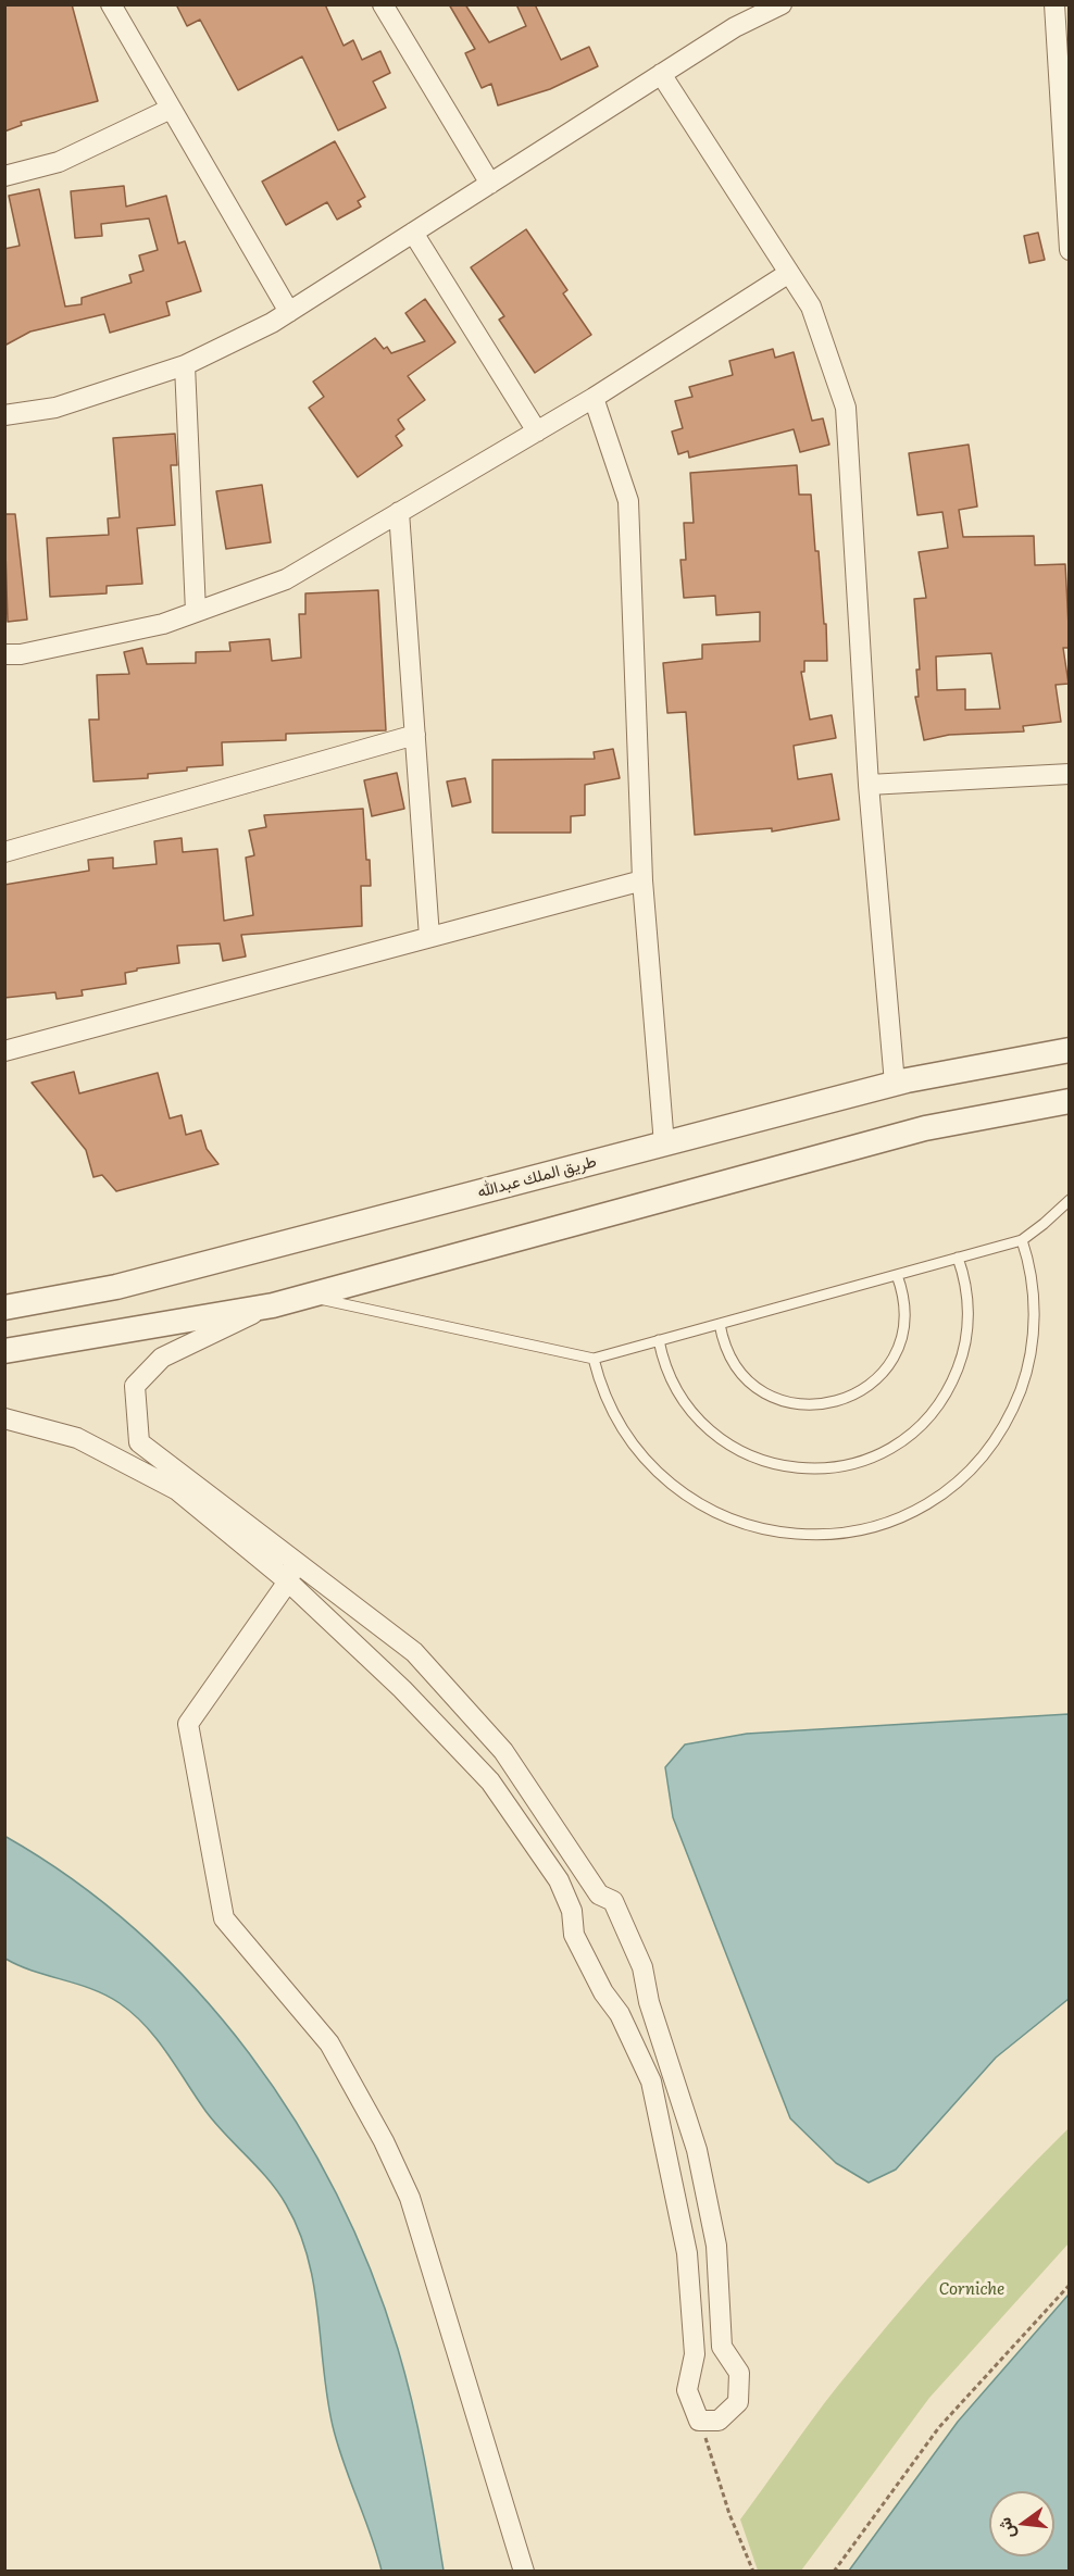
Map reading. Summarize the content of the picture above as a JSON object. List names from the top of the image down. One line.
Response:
{"streets":{"street":["طريق الملك عبدالله"]},"parks":["Corniche"],"north":"left"}
